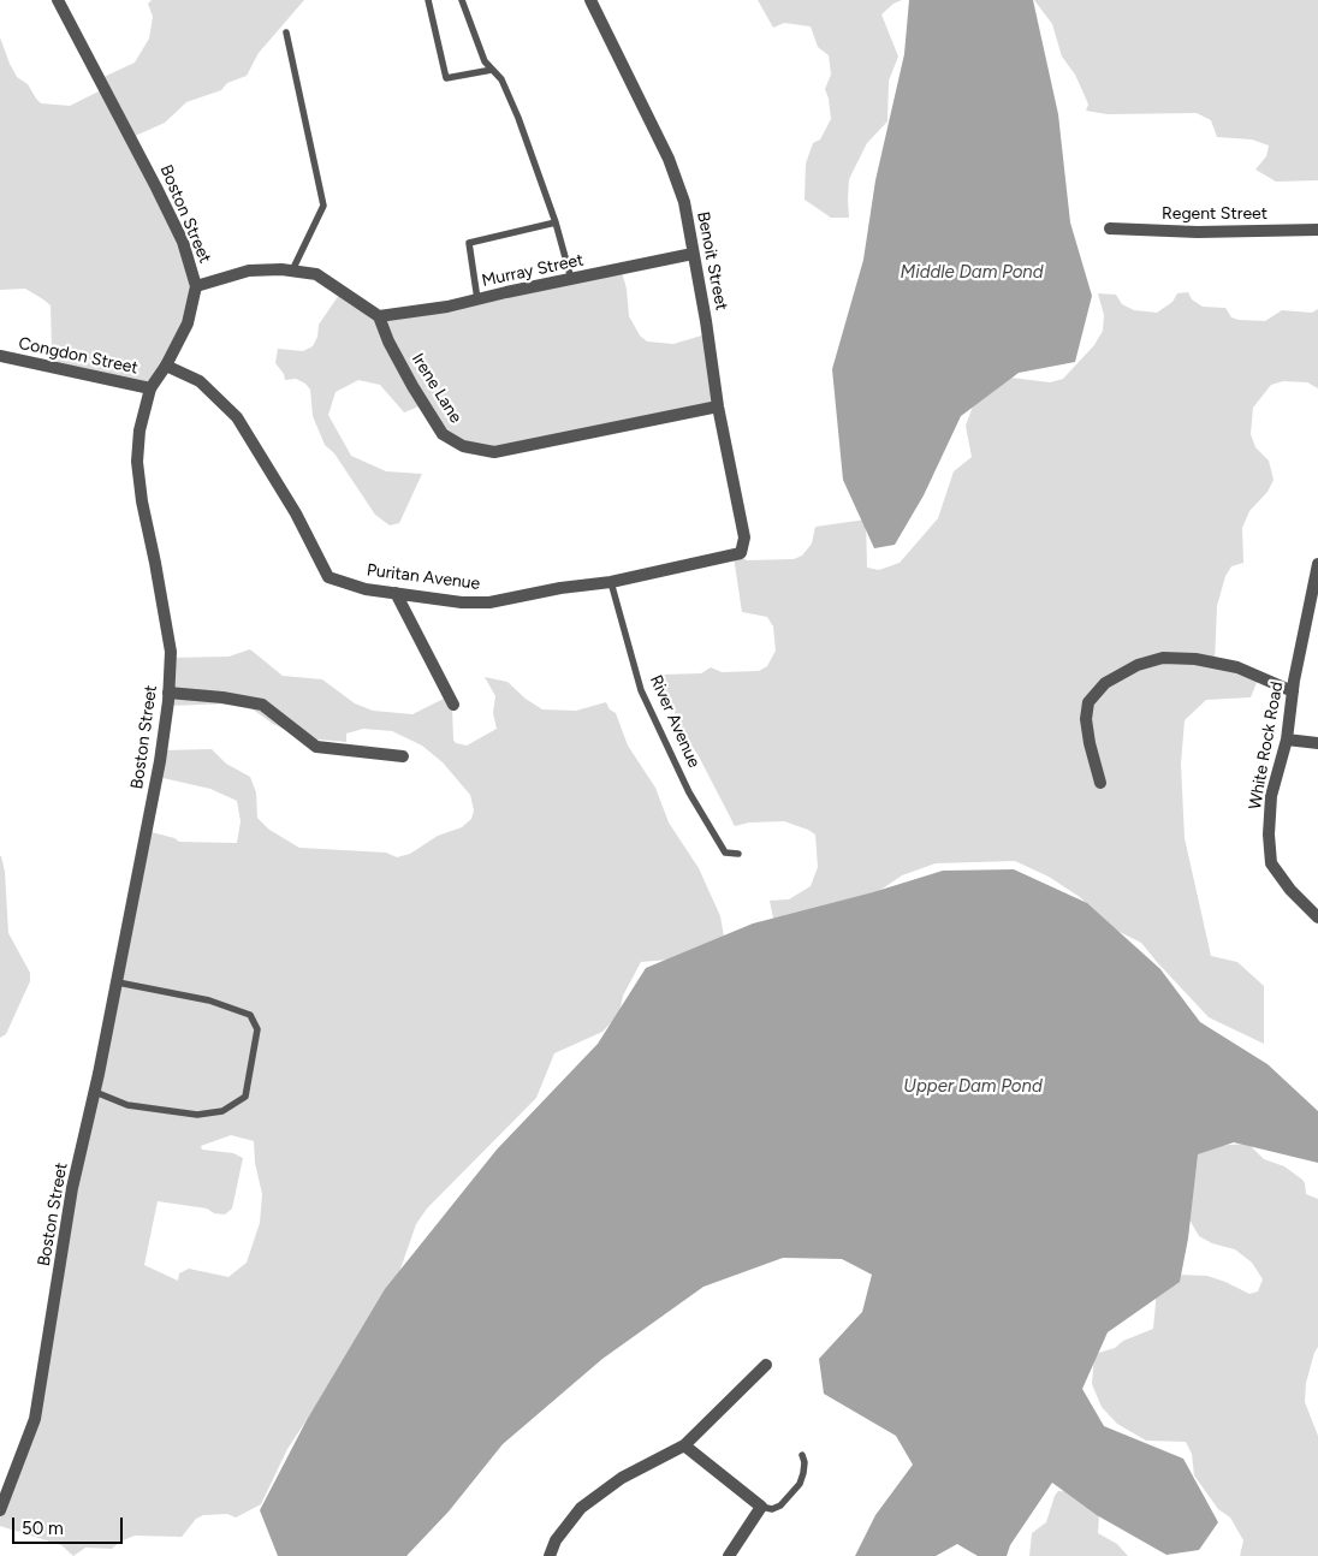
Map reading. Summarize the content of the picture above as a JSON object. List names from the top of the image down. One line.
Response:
{"streets":{"street":["Boston Street","Regent Street","Benoit Street","Murray Street","Congdon Street","Irene Lane","Puritan Avenue","White Rock Road"],"lane":["River Avenue"]},"crossings":[["Boston Street","Congdon Street"],["Boston Street","Puritan Avenue"],["Benoit Street","Murray Street"],["Benoit Street","Irene Lane"],["Benoit Street","Puritan Avenue"],["Murray Street","Irene Lane"],["Puritan Avenue","River Avenue"]],"water":["Middle Dam Pond","Upper Dam Pond"],"scale_bar":"50 m"}
